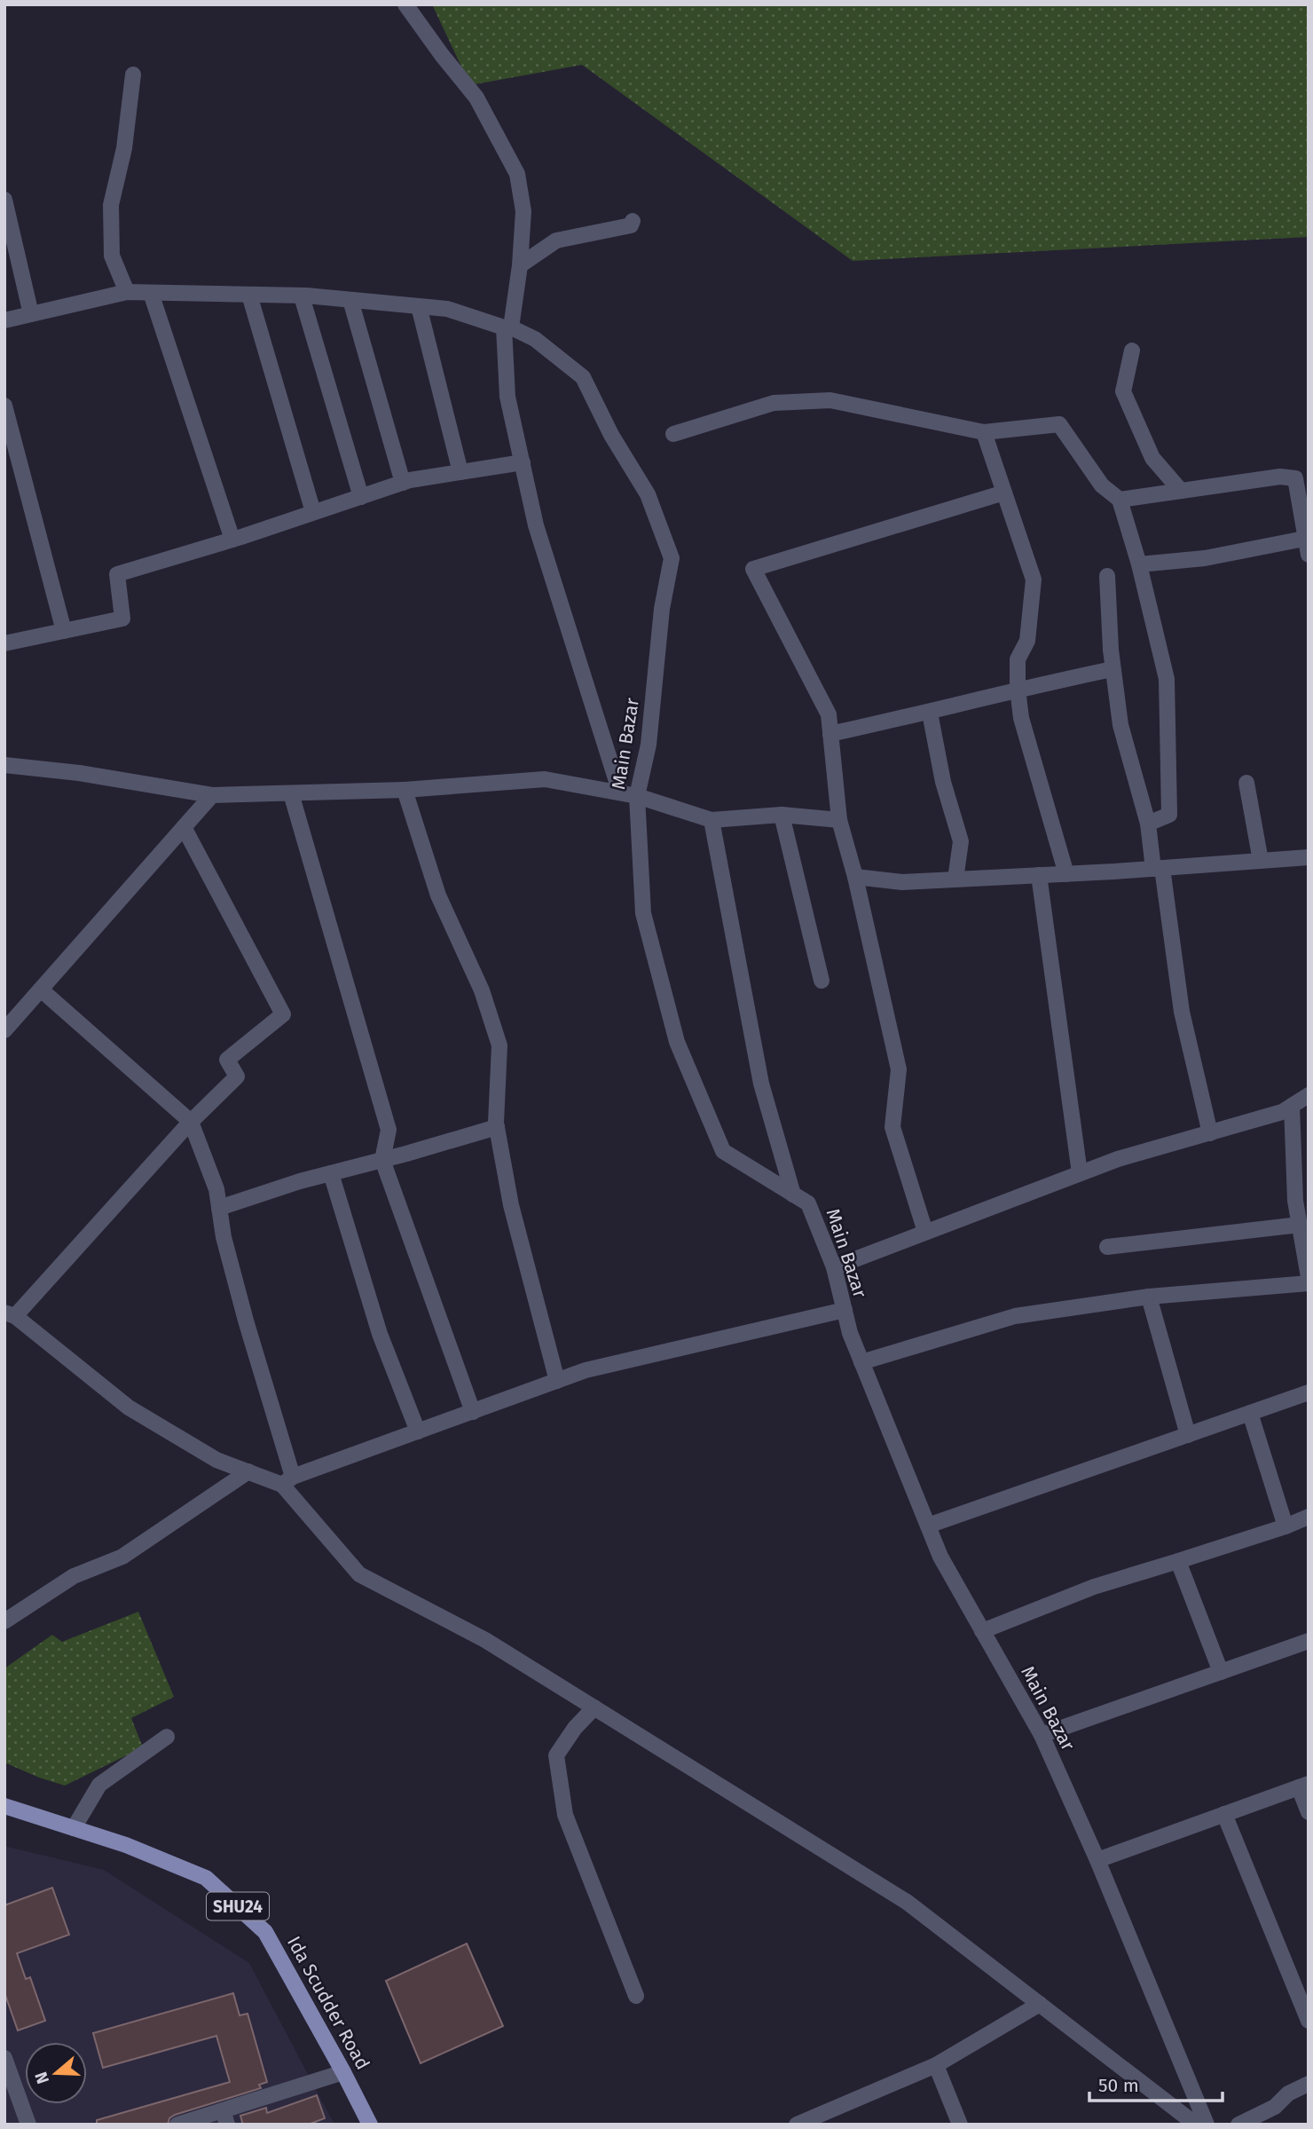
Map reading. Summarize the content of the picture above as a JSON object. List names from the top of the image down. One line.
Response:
{"streets":{"main road":["SHU24","Ida Scudder Road"],"street":["Main Bazar"]},"scale_bar":"50 m","north":"left"}
